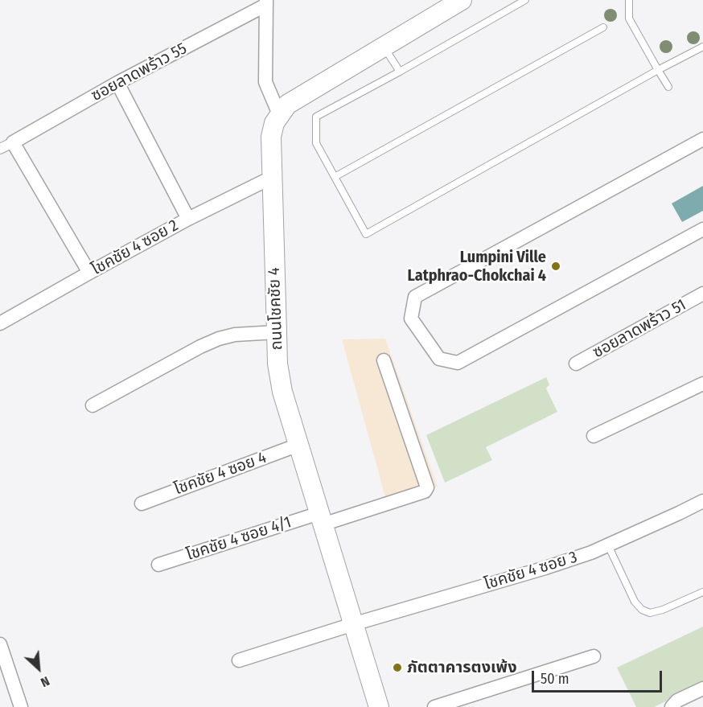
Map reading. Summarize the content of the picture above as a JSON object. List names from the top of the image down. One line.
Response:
{"streets":{"main road":["ถนนโชคชัย 4"],"street":["ซอยลาดพร้าว 55","โชคชัย 4 ซอย 2","ซอยลาดพร้าว 51","โชคชัย 4 ซอย 4","โชคชัย 4 ซอย 4/1","โชคชัย 4 ซอย 3"]},"crossings":[["โชคชัย 4 ซอย 2","ถนนโชคชัย 4"],["ถนนโชคชัย 4","โชคชัย 4 ซอย 4"],["ถนนโชคชัย 4","โชคชัย 4 ซอย 4/1"],["ถนนโชคชัย 4","โชคชัย 4 ซอย 3"]],"places":["Lumpini Ville Latphrao-Chokchai 4","ภัตตาคารตงเพ้ง"],"scale_bar":"50 m","north":"bottom right"}
